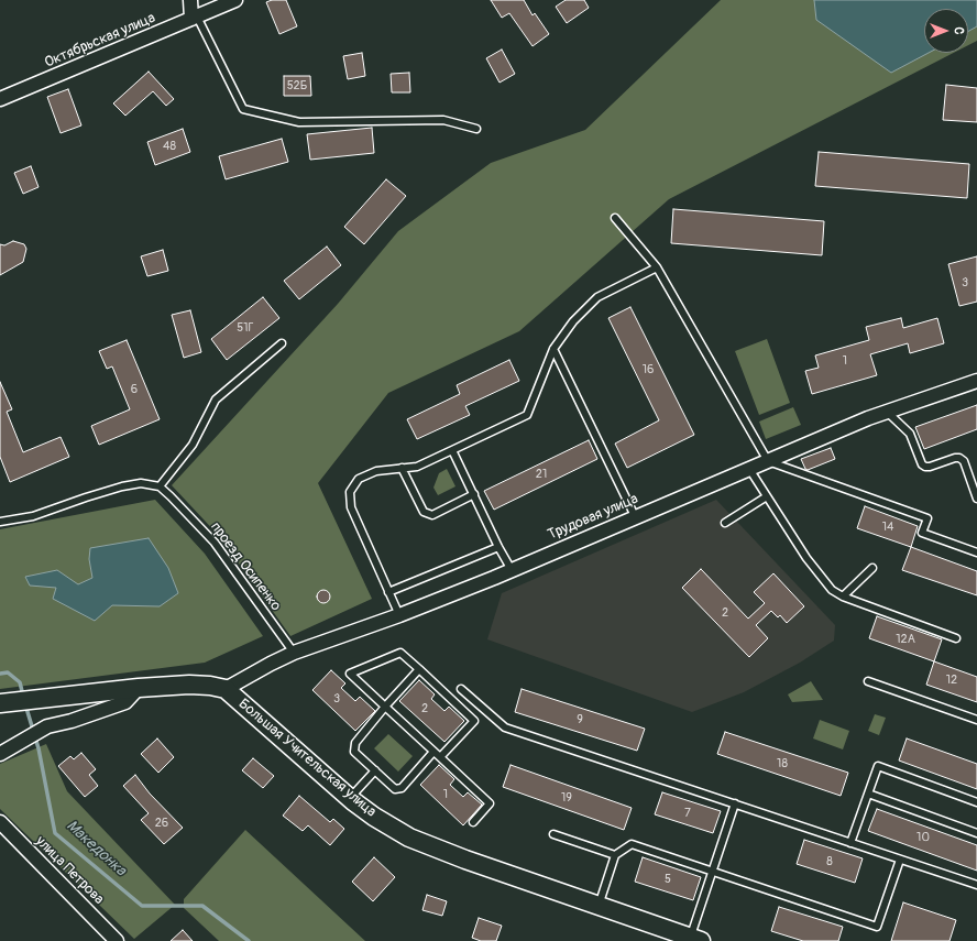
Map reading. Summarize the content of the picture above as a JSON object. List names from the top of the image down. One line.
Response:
{"streets":{"main road":["Большая Учительская улица"],"street":["Октябрьская улица","Трудовая улица","улица Петрова"],"lane":["проезд Осипенко"]},"crossings":[["Трудовая улица","проезд Осипенко"],["Трудовая улица","Большая Учительская улица"]],"water":["Македонка"],"house_numbers":["52Б","48","3","51Г","1","16","6","21","14","2","12А","12","3","2","9","18","1","19","7","26","10","8","5"],"north":"right"}
